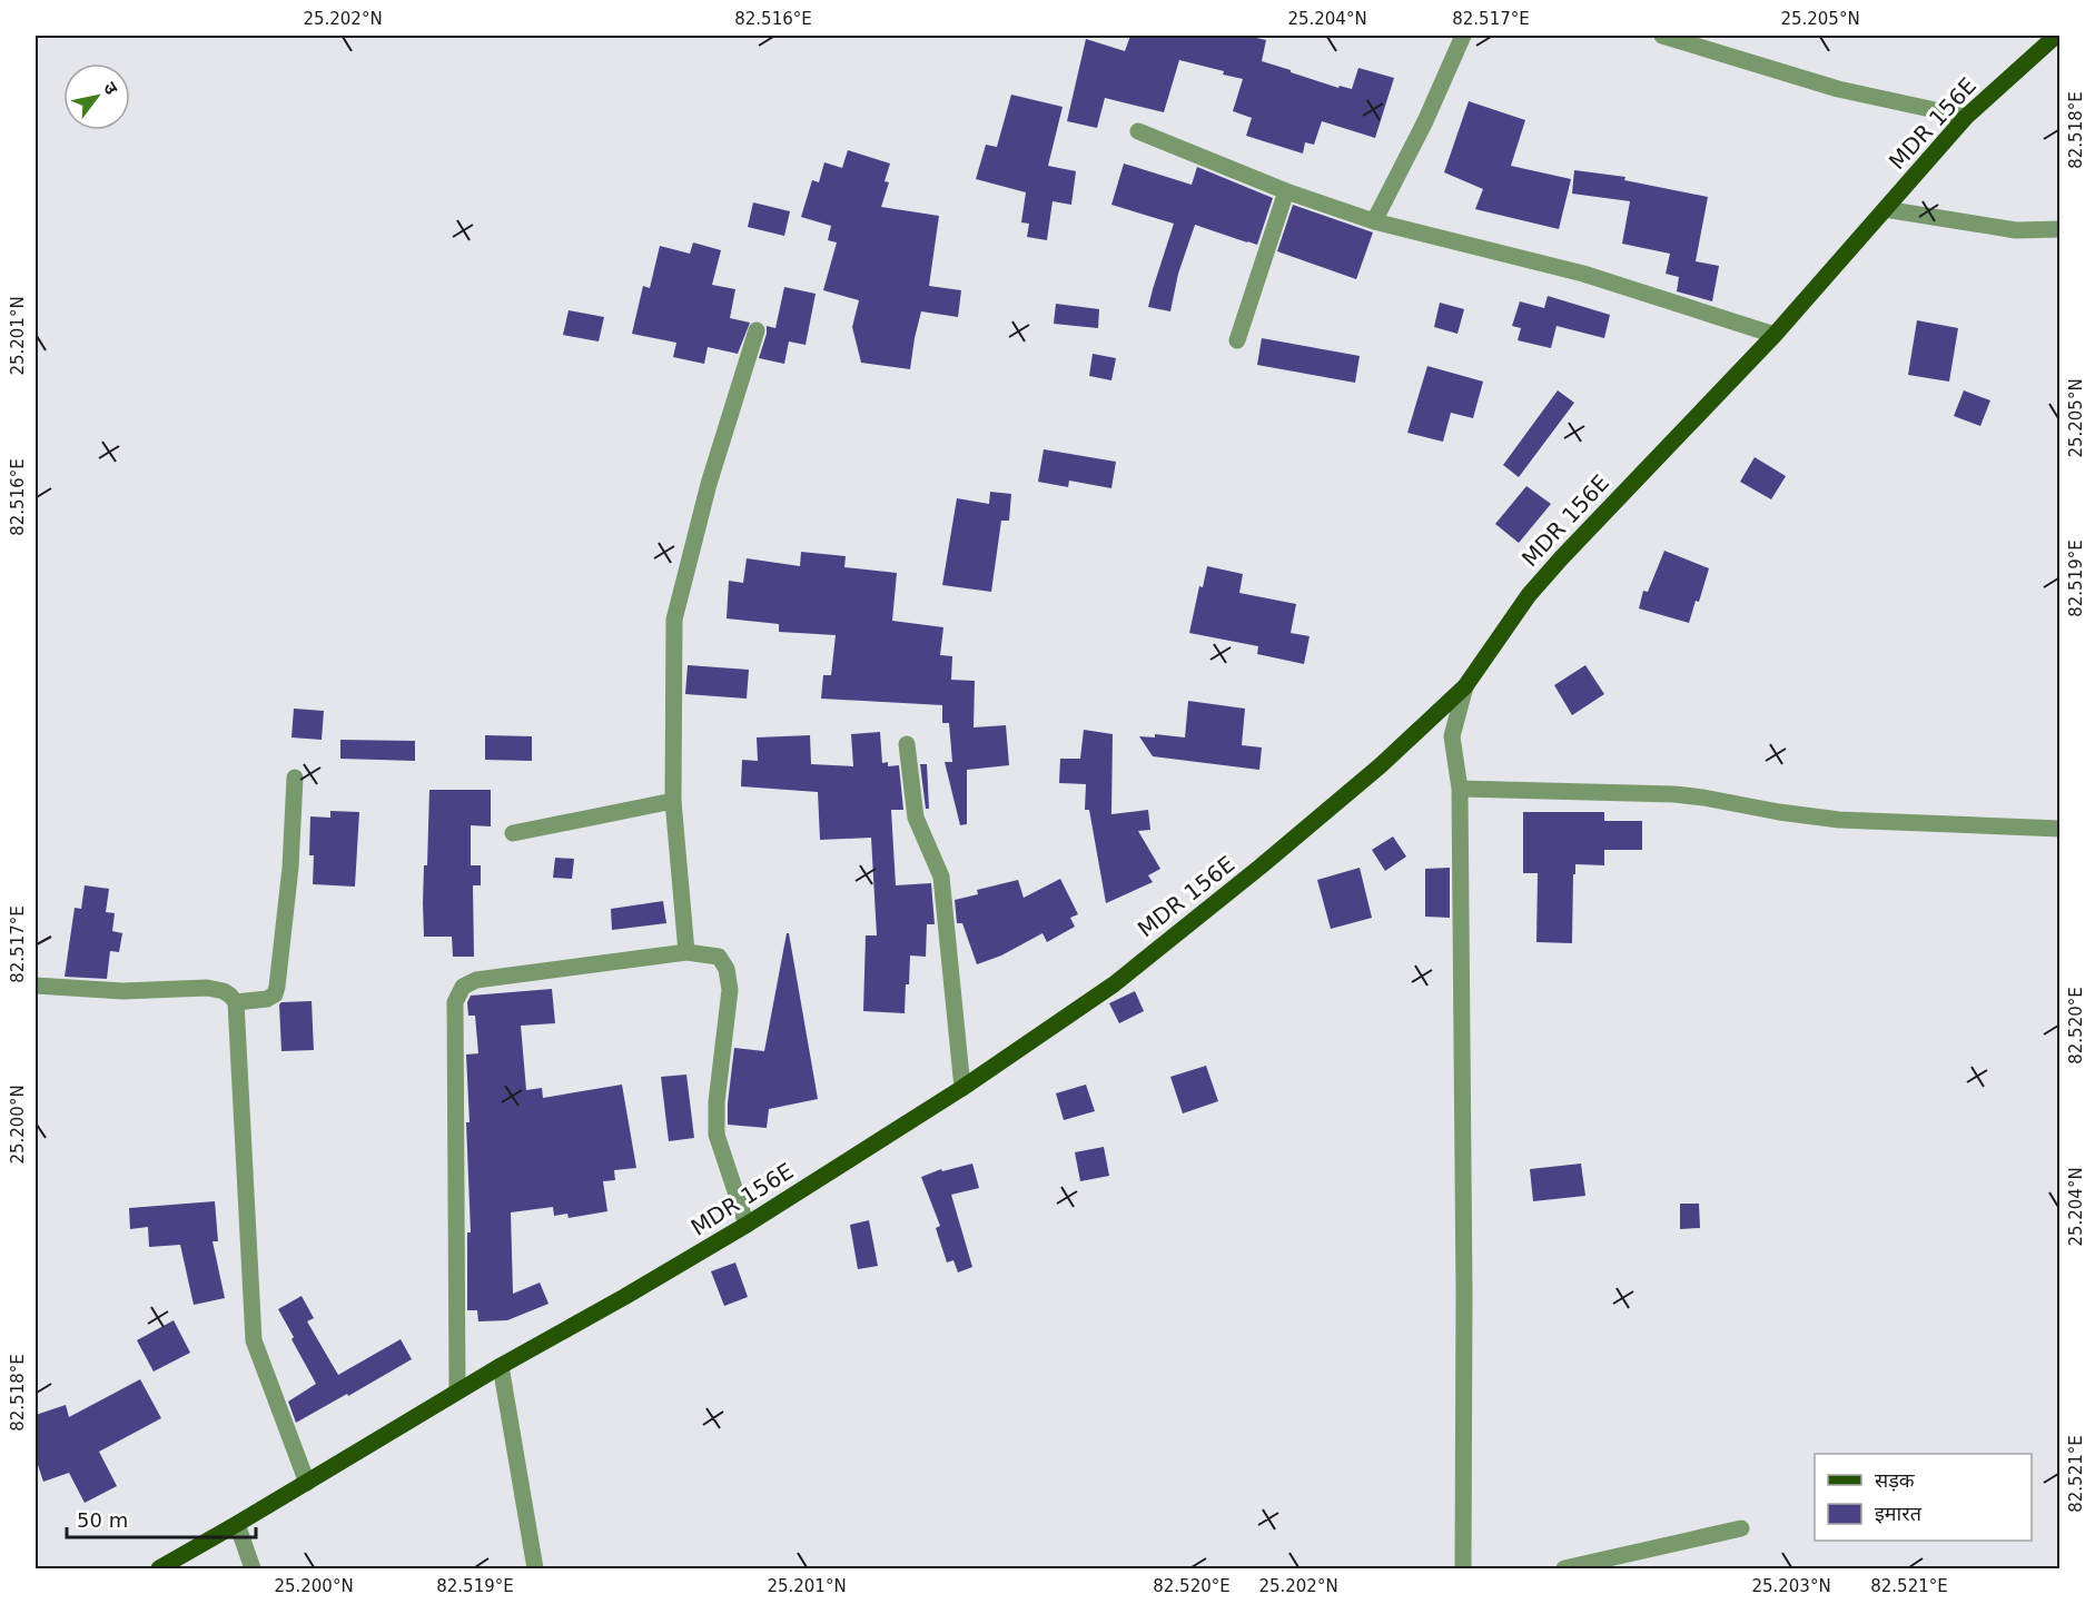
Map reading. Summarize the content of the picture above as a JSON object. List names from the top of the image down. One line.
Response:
{"streets":{"main road":["MDR 156E"]},"legend":["सड़क","इमारत"],"scale_bar":"50 m","north":"top right","coordinates":["25.202°N","82.516°E","25.204°N","82.517°E","25.205°N","82.518°E","25.201°N","82.519°E","82.520°E","25.200°N","82.521°E","25.203°N"]}
